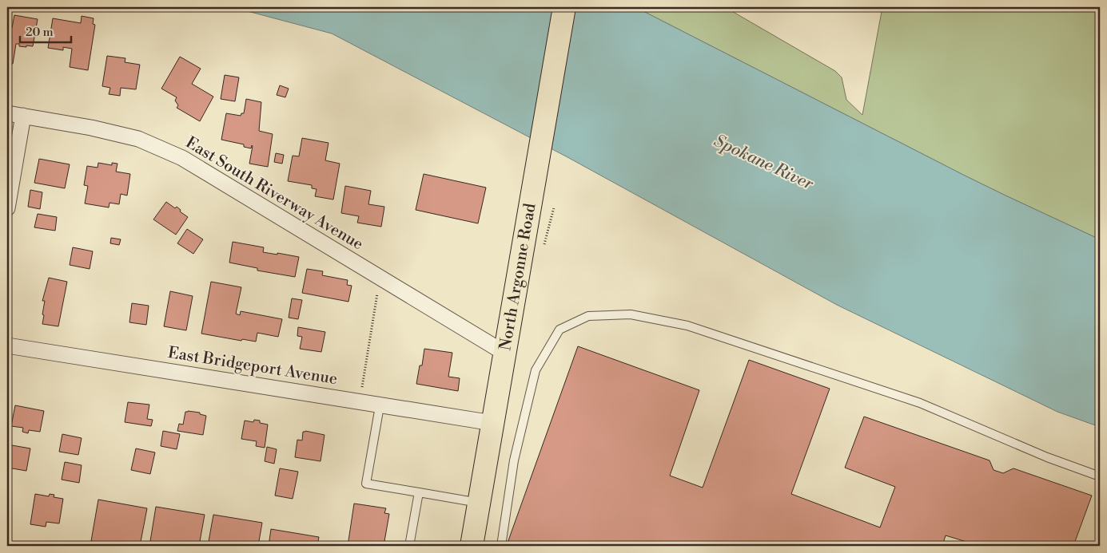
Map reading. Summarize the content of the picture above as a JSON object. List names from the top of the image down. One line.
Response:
{"streets":{"main road":["North Argonne Road"],"street":["East South Riverway Avenue","East Bridgeport Avenue"]},"crossings":[["East South Riverway Avenue","North Argonne Road"],["North Argonne Road","East Bridgeport Avenue"]],"water":["Spokane River"],"scale_bar":"20 m"}
